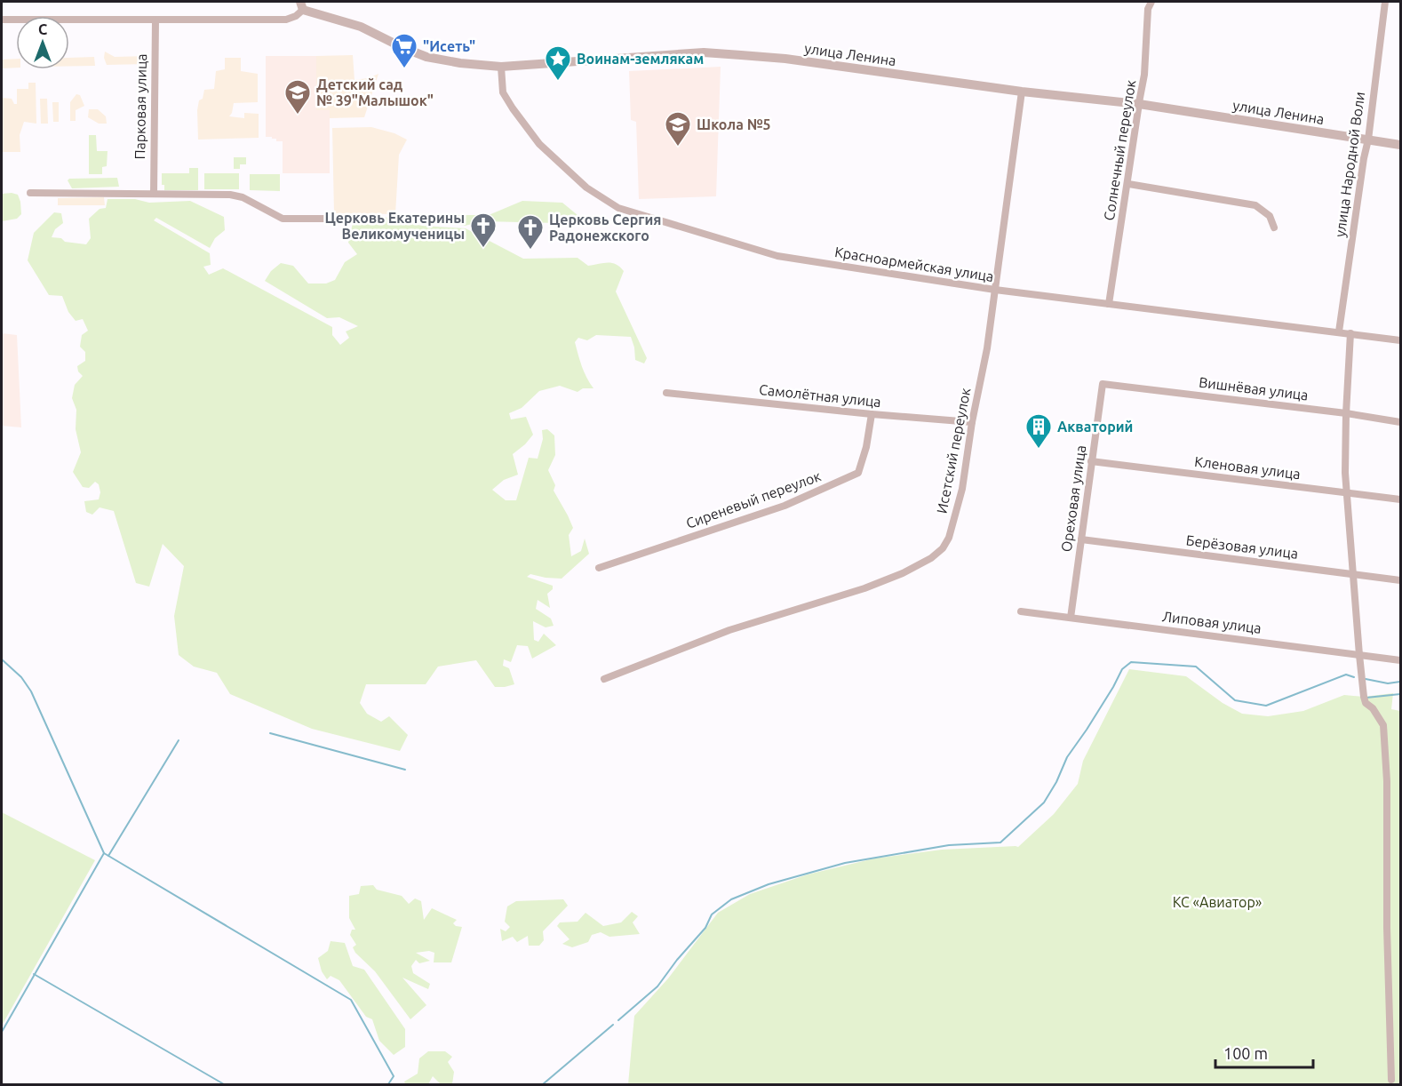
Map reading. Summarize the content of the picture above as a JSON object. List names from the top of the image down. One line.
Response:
{"streets":{"street":["улица Ленина","Парковая улица","Солнечный переулок","улица Народной Воли","Красноармейская улица","Вишнёвая улица","Самолётная улица","Исетский переулок","Кленовая улица","Ореховая улица","Сиреневый переулок","Берёзовая улица","Липовая улица"]},"crossings":[["улица Ленина","Парковая улица"],["улица Ленина","Солнечный переулок"],["улица Ленина","улица Народной Воли"],["улица Ленина","Красноармейская улица"],["улица Ленина","Исетский переулок"],["Солнечный переулок","Красноармейская улица"],["улица Народной Воли","Красноармейская улица"],["Красноармейская улица","Исетский переулок"],["Вишнёвая улица","Ореховая улица"],["Самолётная улица","Исетский переулок"],["Самолётная улица","Сиреневый переулок"],["Кленовая улица","Ореховая улица"],["Ореховая улица","Берёзовая улица"],["Ореховая улица","Липовая улица"]],"parks":["КС «Авиатор»"],"places":{"supermarket":["\"Исеть\""],"place":["Воинам-землякам"],"school or university":["Детский сад № 39\"Малышок\"","Школа №5"],"church":["Церковь Екатерины Великомученицы","Церковь Сергия Радонежского"],"building":["Акваторий"]},"scale_bar":"100 m","north":"top"}
